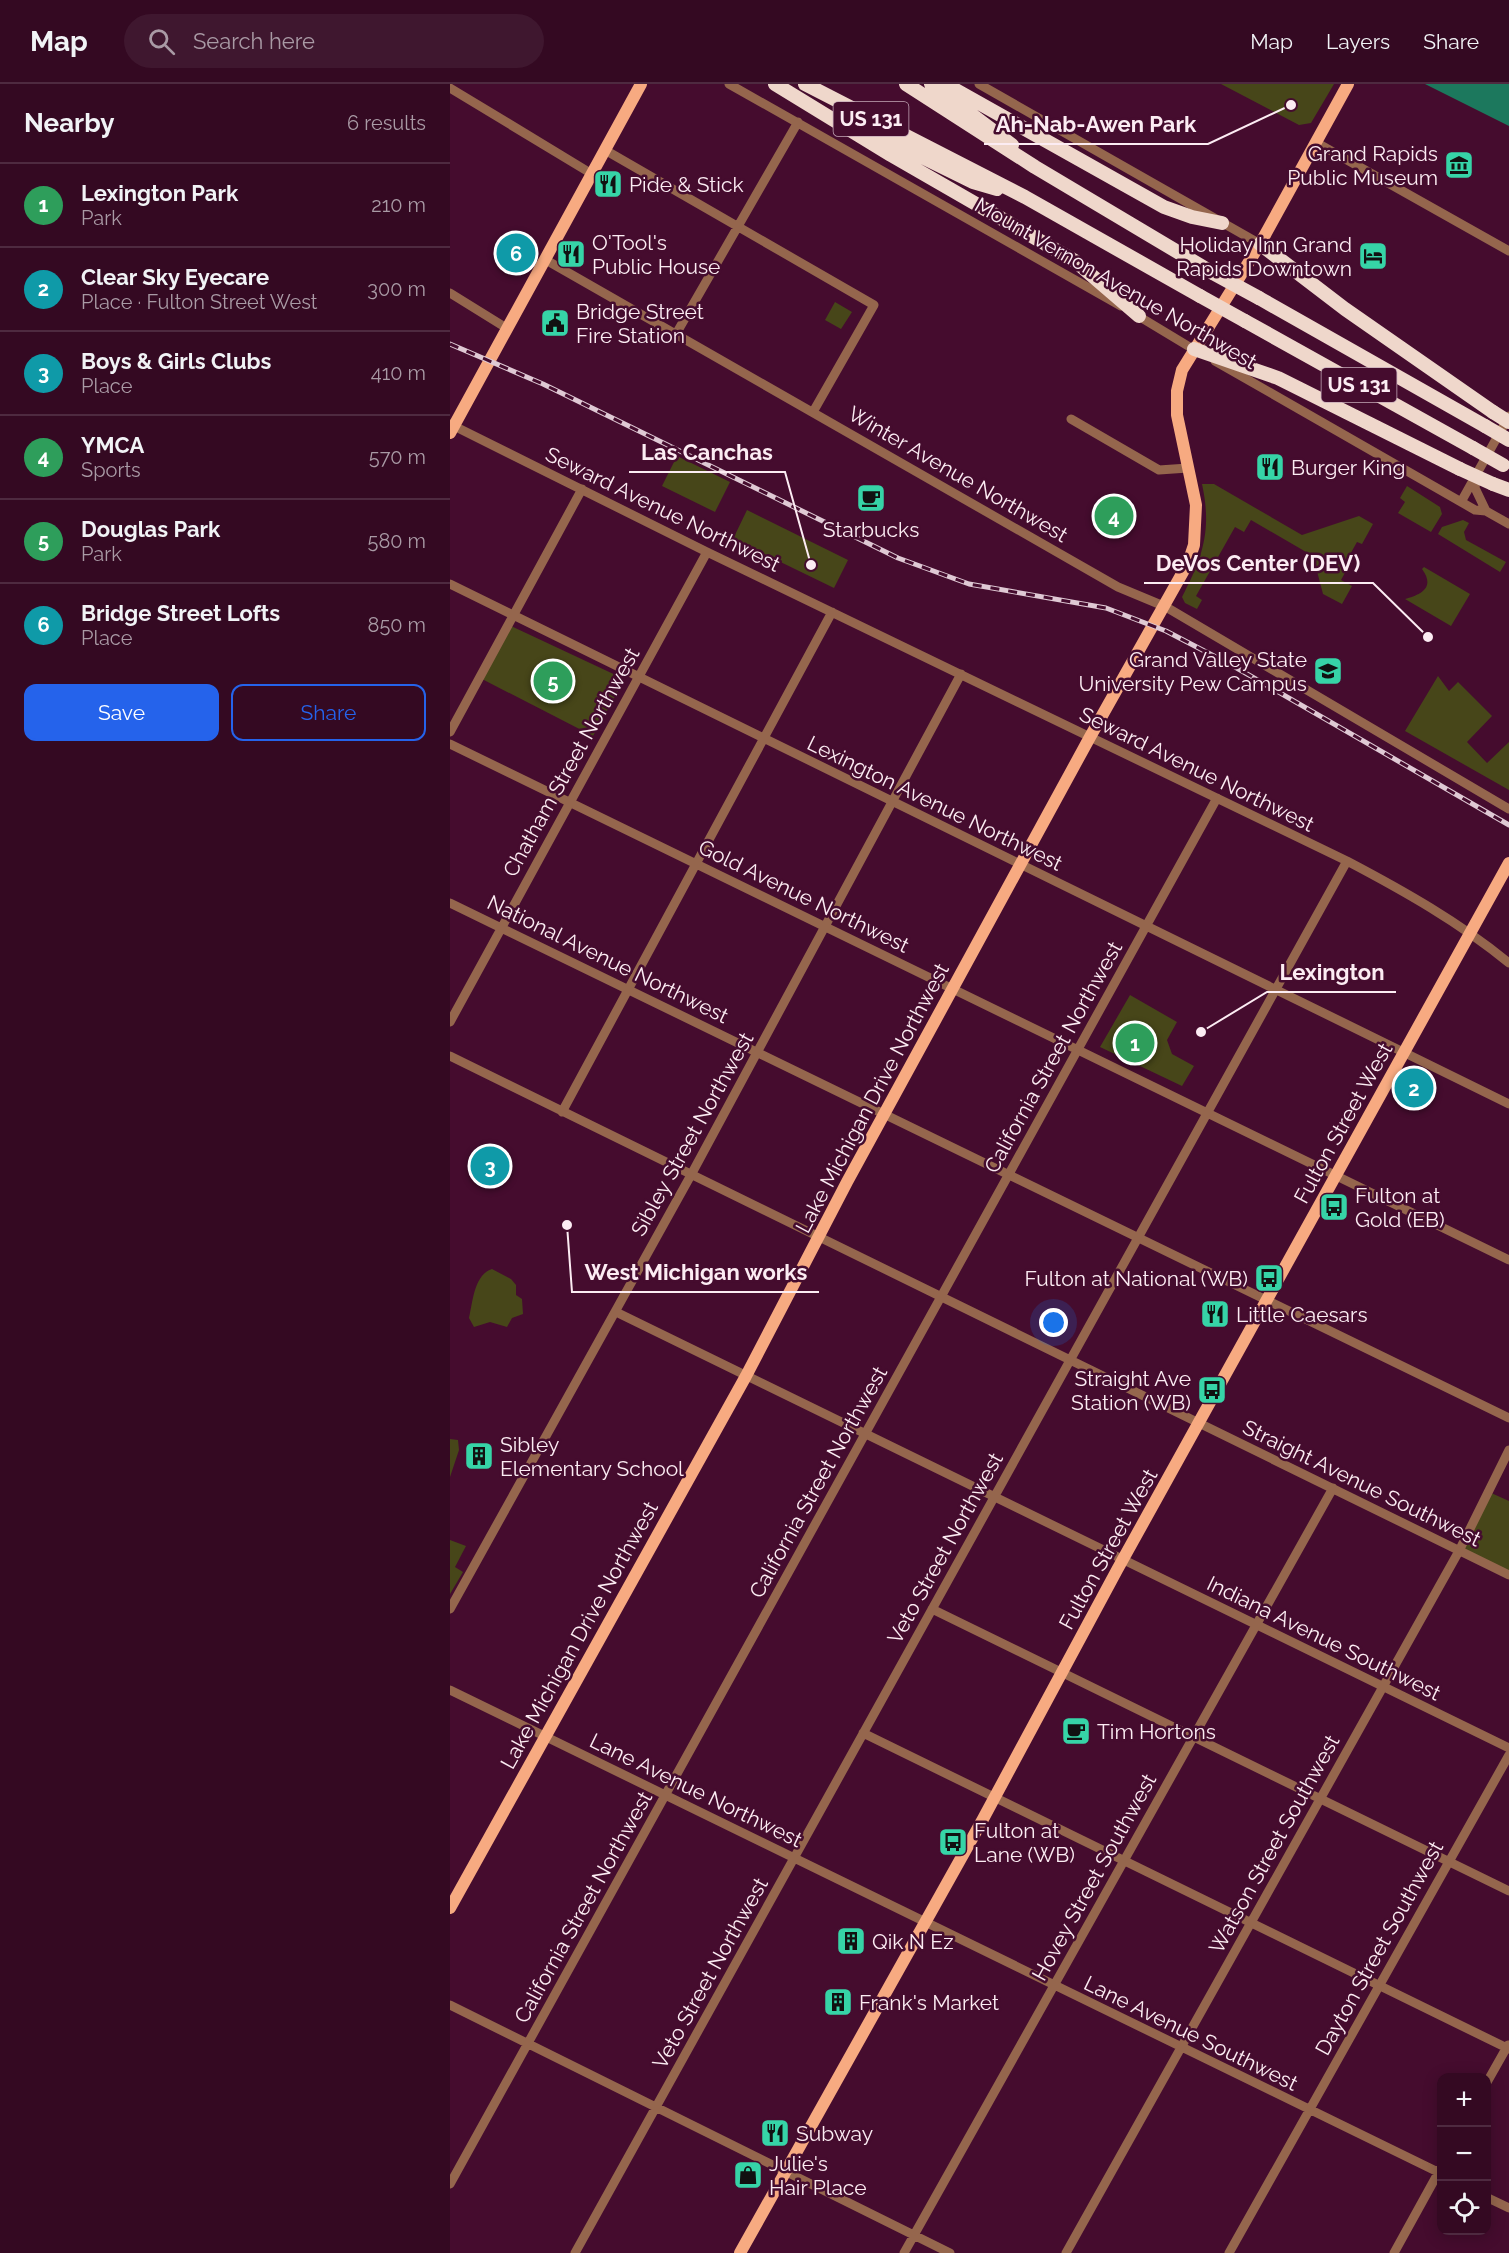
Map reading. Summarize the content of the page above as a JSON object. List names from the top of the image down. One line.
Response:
{"streets":{"highway":["US 131"],"main road":["Lake Michigan Drive Northwest","Fulton Street West"],"street":["Mount Vernon Avenue Northwest","Winter Avenue Northwest","Seward Avenue Northwest","Chatham Street Northwest","Lexington Avenue Northwest","Gold Avenue Northwest","National Avenue Northwest","California Street Northwest","Sibley Street Northwest","Straight Avenue Southwest","Veto Street Northwest","Indiana Avenue Southwest","Lane Avenue Northwest","Watson Street Southwest","Hovey Street Southwest","Dayton Street Southwest","Lane Avenue Southwest"]},"crossings":[["Mount Vernon Avenue Northwest","Lake Michigan Drive Northwest"],["Winter Avenue Northwest","Lake Michigan Drive Northwest"],["Seward Avenue Northwest","Chatham Street Northwest"],["Seward Avenue Northwest","California Street Northwest"],["Seward Avenue Northwest","Lake Michigan Drive Northwest"],["Seward Avenue Northwest","Fulton Street West"],["Seward Avenue Northwest","Sibley Street Northwest"],["Seward Avenue Northwest","Veto Street Northwest"],["Chatham Street Northwest","Lexington Avenue Northwest"],["Chatham Street Northwest","Gold Avenue Northwest"],["Chatham Street Northwest","National Avenue Northwest"],["Lexington Avenue Northwest","California Street Northwest"],["Lexington Avenue Northwest","Lake Michigan Drive Northwest"],["Lexington Avenue Northwest","Fulton Street West"],["Lexington Avenue Northwest","Sibley Street Northwest"],["Lexington Avenue Northwest","Veto Street Northwest"],["Gold Avenue Northwest","California Street Northwest"],["Gold Avenue Northwest","Lake Michigan Drive Northwest"],["Gold Avenue Northwest","Fulton Street West"],["Gold Avenue Northwest","Sibley Street Northwest"],["Gold Avenue Northwest","Veto Street Northwest"],["National Avenue Northwest","California Street Northwest"],["National Avenue Northwest","Lake Michigan Drive Northwest"],["National Avenue Northwest","Fulton Street West"],["National Avenue Northwest","Sibley Street Northwest"],["National Avenue Northwest","Veto Street Northwest"],["California Street Northwest","Straight Avenue Southwest"],["California Street Northwest","Indiana Avenue Southwest"],["California Street Northwest","Lane Avenue Northwest"],["Lake Michigan Drive Northwest","Straight Avenue Southwest"],["Lake Michigan Drive Northwest","Indiana Avenue Southwest"],["Lake Michigan Drive Northwest","Lane Avenue Northwest"],["Fulton Street West","Straight Avenue Southwest"],["Fulton Street West","Indiana Avenue Southwest"],["Fulton Street West","Lane Avenue Northwest"],["Fulton Street West","Lane Avenue Southwest"],["Sibley Street Northwest","Straight Avenue Southwest"],["Sibley Street Northwest","Indiana Avenue Southwest"],["Straight Avenue Southwest","Veto Street Northwest"],["Straight Avenue Southwest","Watson Street Southwest"],["Straight Avenue Southwest","Hovey Street Southwest"],["Veto Street Northwest","Indiana Avenue Southwest"],["Veto Street Northwest","Lane Avenue Northwest"],["Indiana Avenue Southwest","Watson Street Southwest"],["Indiana Avenue Southwest","Hovey Street Southwest"],["Lane Avenue Northwest","Lane Avenue Southwest"],["Watson Street Southwest","Lane Avenue Southwest"],["Hovey Street Southwest","Lane Avenue Southwest"],["Dayton Street Southwest","Lane Avenue Southwest"]],"places":{"other":["Ah-Nab-Awen Park","Las Canchas","DeVos Center (DEV)","Lexington","West Michigan works"],"museum":["Grand Rapids Public Museum"],"restaurant":["Pide & Stick","O'Tool's Public House","Burger King","Little Caesars","Subway"],"hotel":["Holiday Inn Grand Rapids Downtown"],"public building":["Bridge Street Fire Station"],"cafe":["Starbucks","Tim Hortons"],"school or university":["Grand Valley State University Pew Campus"],"bus stop":["Fulton at Gold (EB)","Fulton at National (WB)","Straight Ave Station (WB)","Fulton at Lane (WB)"],"building":["Sibley Elementary School","Qik N Ez","Frank's Market"],"shop":["Julie's Hair Place"]},"page":{"header":"Map","search":"Search here","nav":["Map","Layers","Share"],"heading":["Nearby","6 results"],"list":[{"mark":"1","name":"Lexington Park","note":"Park","value":"210 m"},{"mark":"2","name":"Clear Sky Eyecare","note":"Place · Fulton Street West","value":"300 m"},{"mark":"3","name":"Boys & Girls Clubs","note":"Place","value":"410 m"},{"mark":"4","name":"YMCA","note":"Sports","value":"570 m"},{"mark":"5","name":"Douglas Park","note":"Park","value":"580 m"},{"mark":"6","name":"Bridge Street Lofts","note":"Place","value":"850 m"}],"pins":["6","4","5","1","2","3"],"buttons":["Save","Share"],"map_buttons":["+","−"]}}
